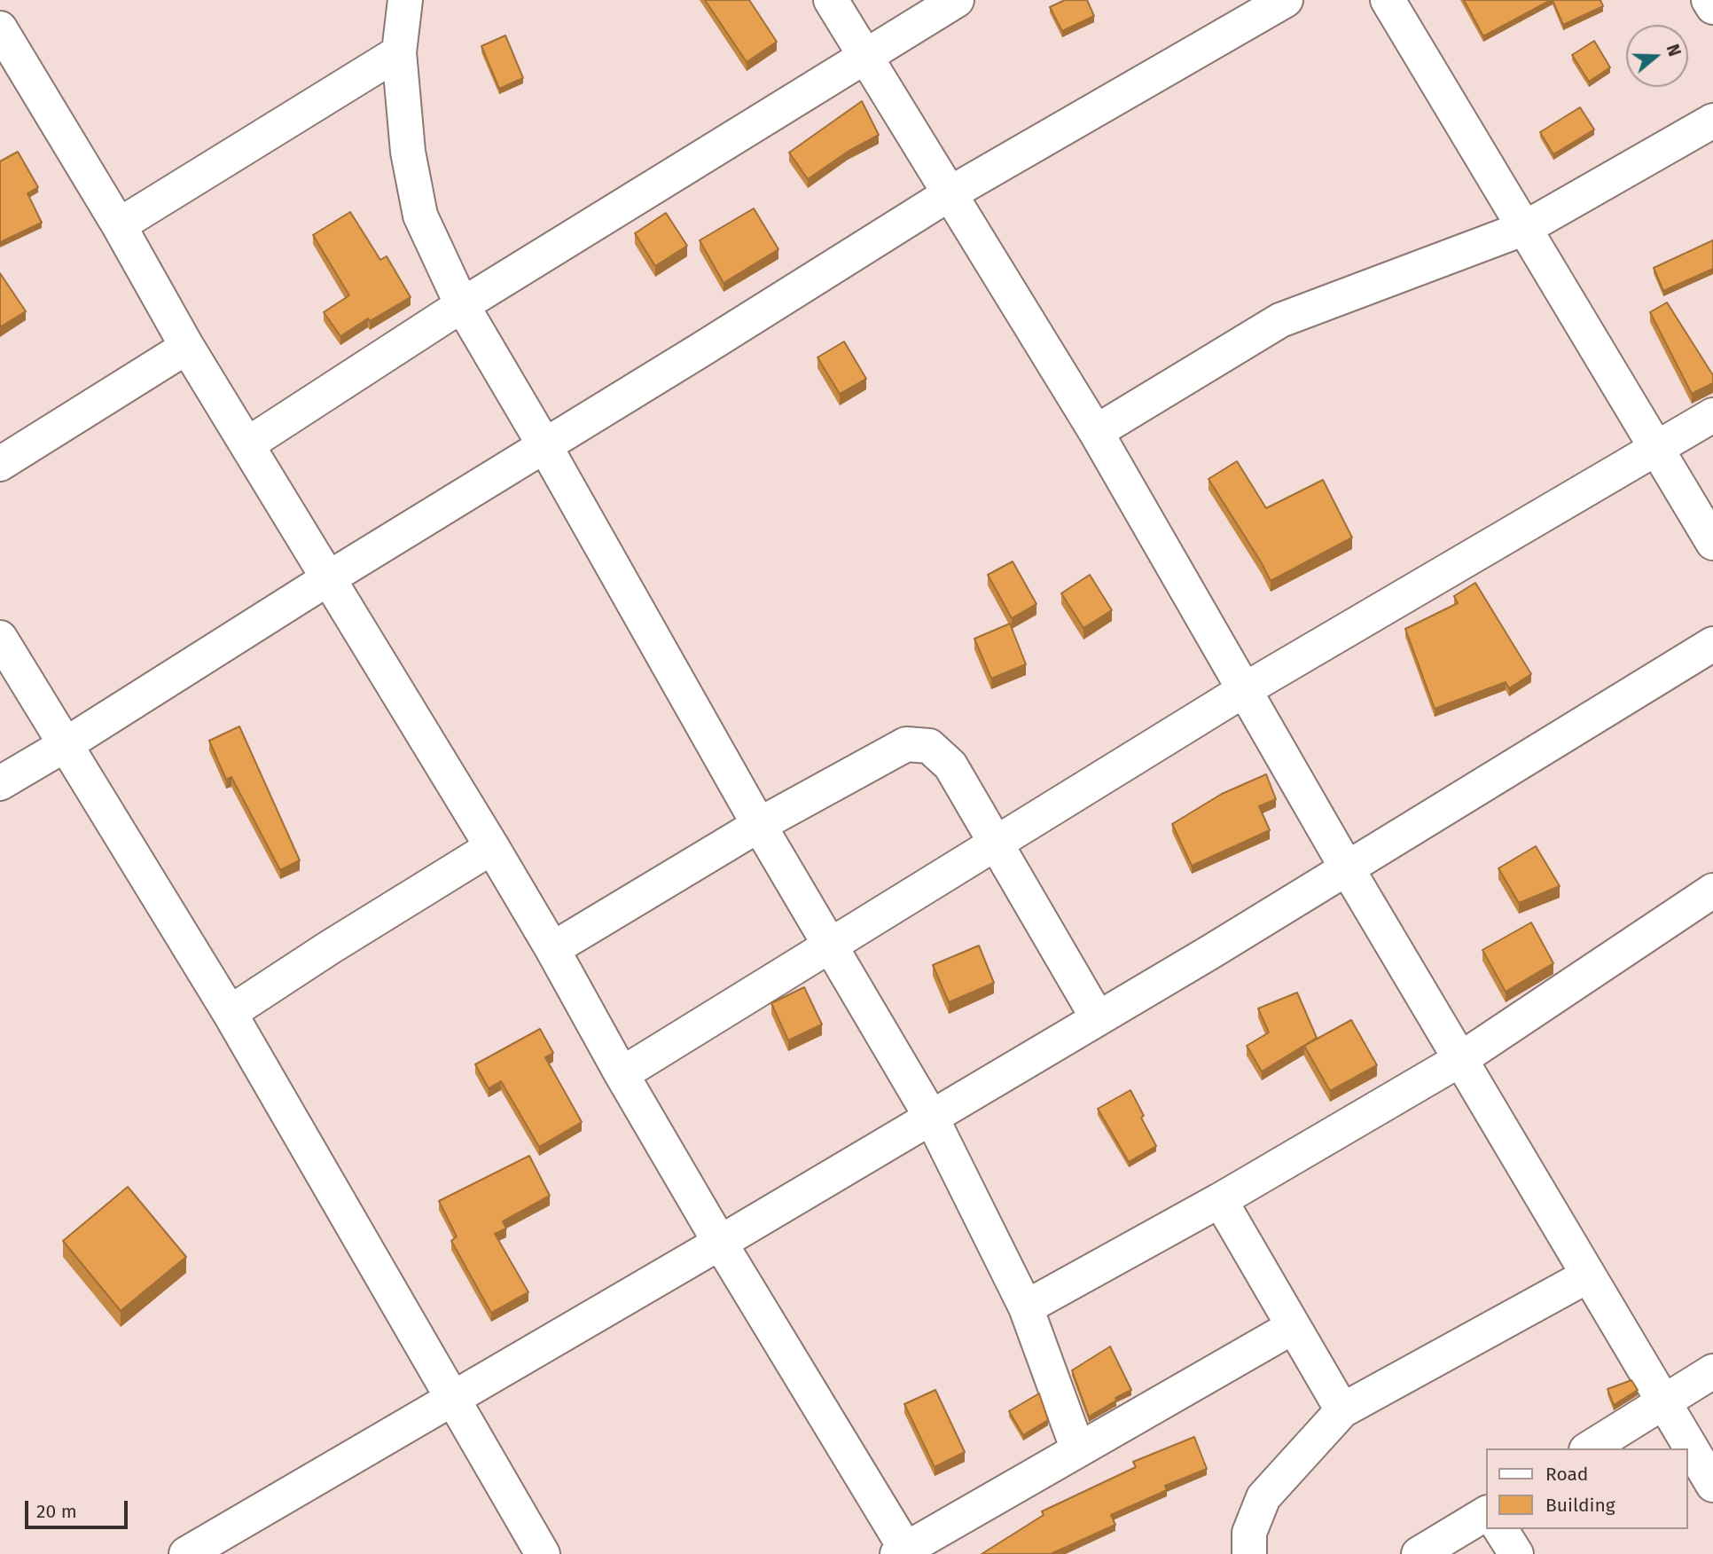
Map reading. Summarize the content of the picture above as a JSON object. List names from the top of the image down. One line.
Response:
{"legend":["Road","Building"],"scale_bar":"20 m","north":"right"}
